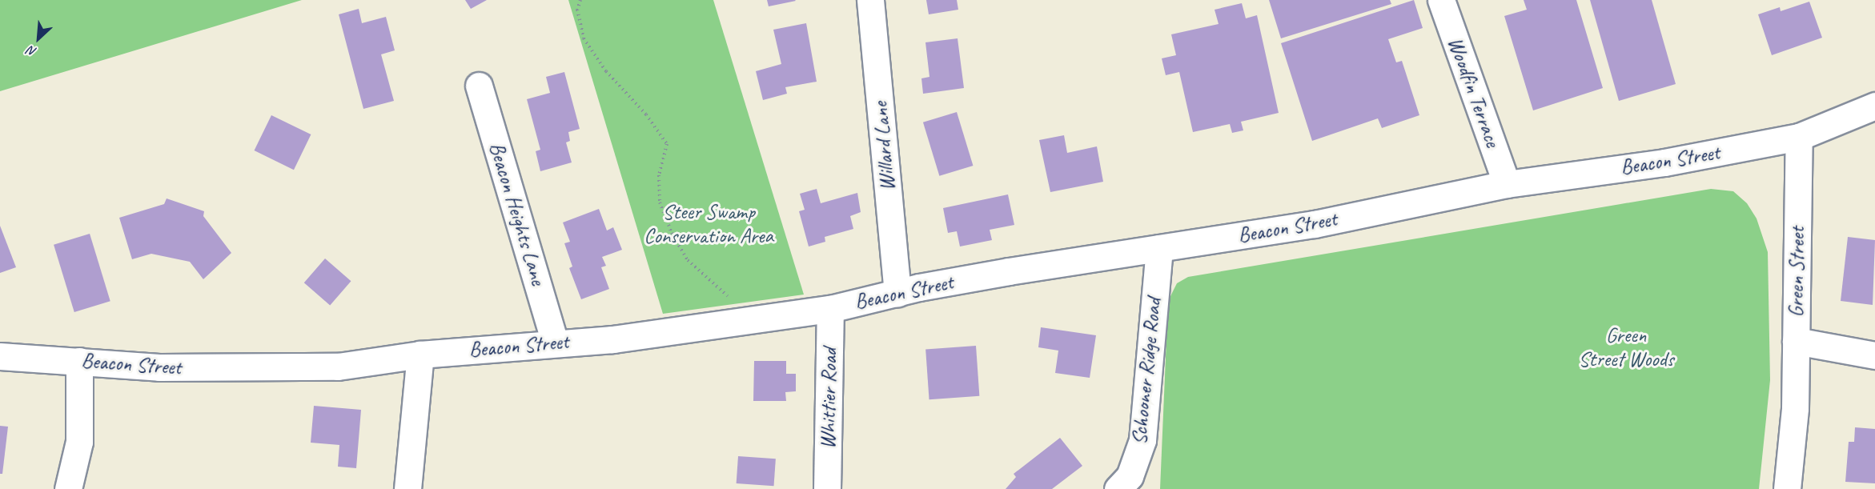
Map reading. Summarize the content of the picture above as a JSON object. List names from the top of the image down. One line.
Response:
{"streets":{"street":["Woodfin Terrace","Willard Lane","Beacon Street","Beacon Heights Lane","Green Street","Schooner Ridge Road","Whittier Road"]},"crossings":[["Woodfin Terrace","Beacon Street"],["Willard Lane","Beacon Street"],["Beacon Street","Beacon Heights Lane"],["Beacon Street","Green Street"],["Beacon Street","Schooner Ridge Road"],["Beacon Street","Whittier Road"]],"parks":["Steer Swamp Conservation Area","Green Street Woods"],"north":"bottom left"}
